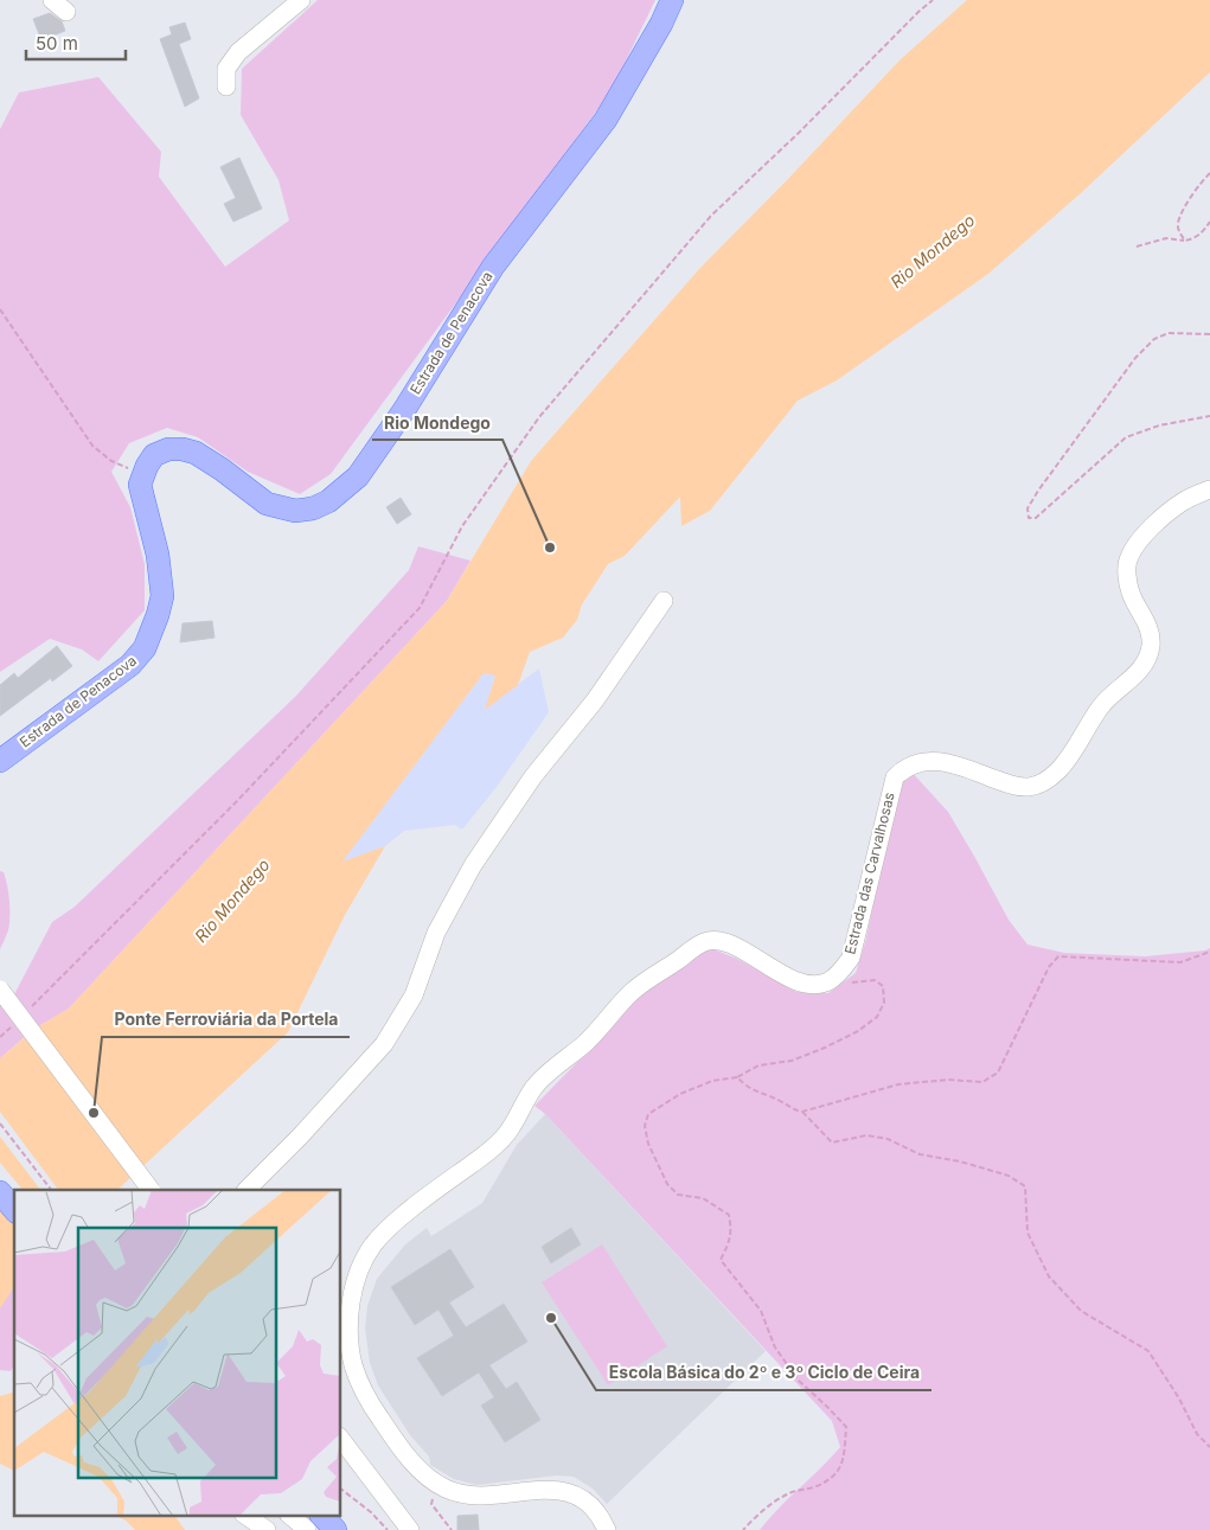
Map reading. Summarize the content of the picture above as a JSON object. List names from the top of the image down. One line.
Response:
{"streets":{"main road":["Estrada de Penacova"],"street":["Estrada das Carvalhosas"]},"water":["Rio Mondego"],"places":["Rio Mondego","Ponte Ferroviária da Portela","Escola Básica do 2º e 3º Ciclo de Ceira"],"scale_bar":"50 m"}
